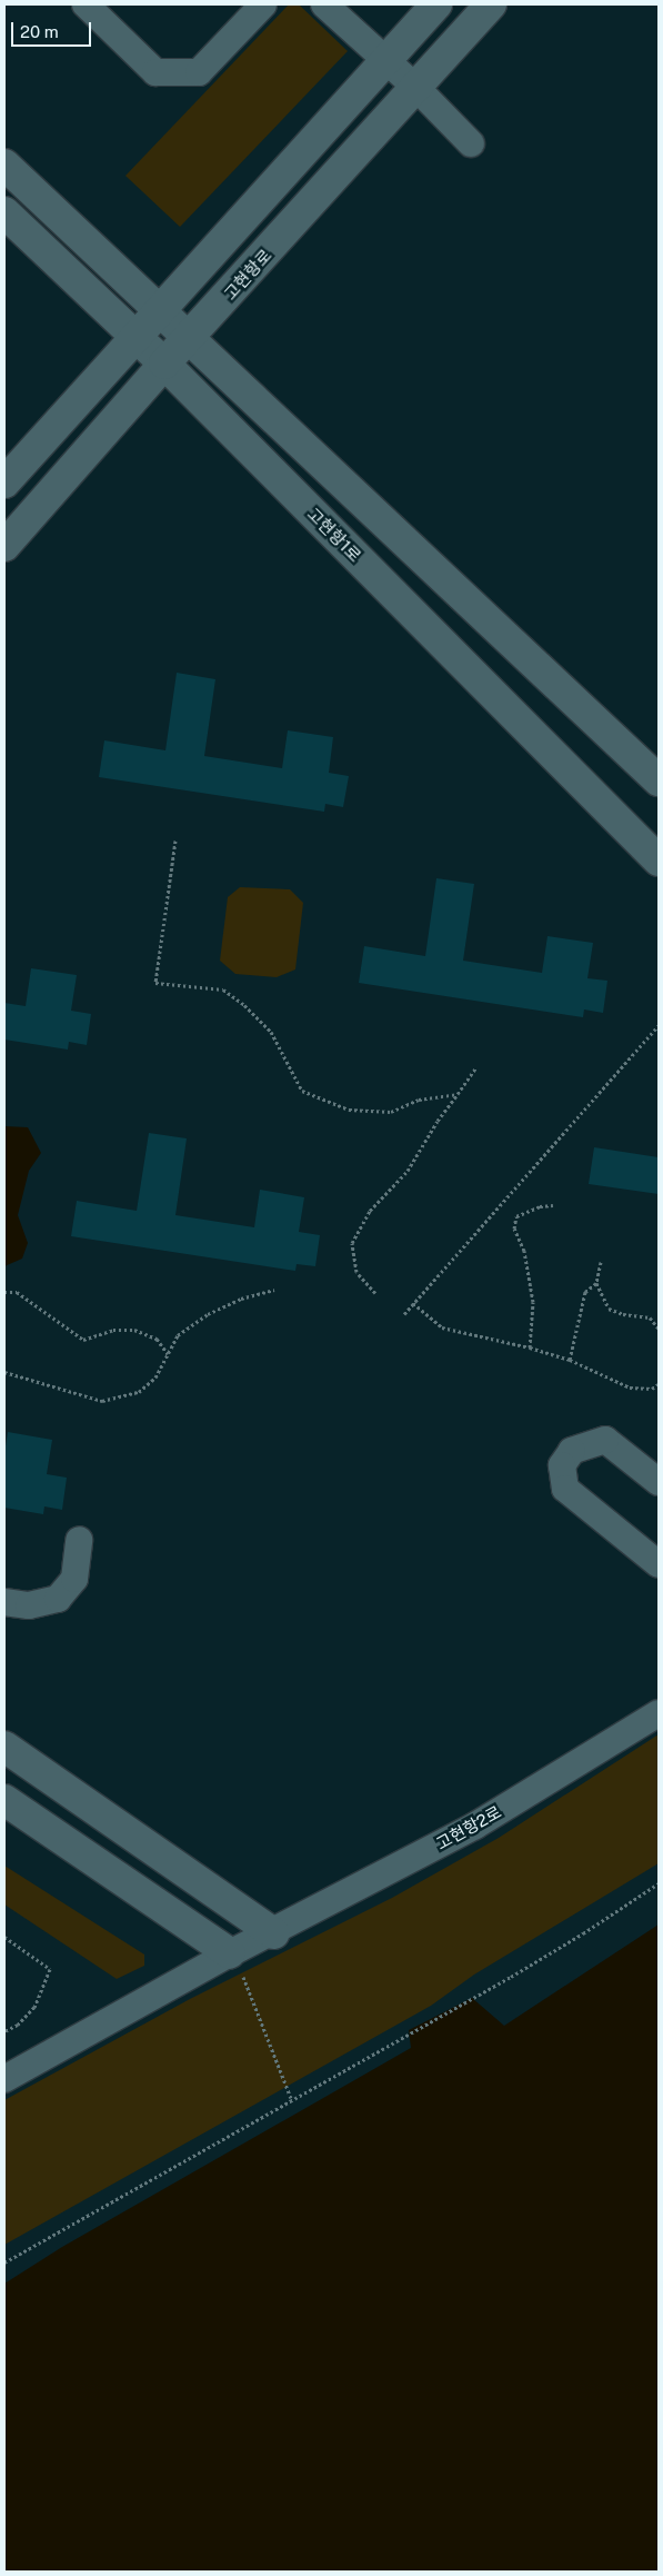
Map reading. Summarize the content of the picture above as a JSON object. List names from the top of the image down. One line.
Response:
{"streets":{"street":["고현항로","고현항1로","고현항2로"]},"crossings":[["고현항로","고현항1로"]],"scale_bar":"20 m"}
